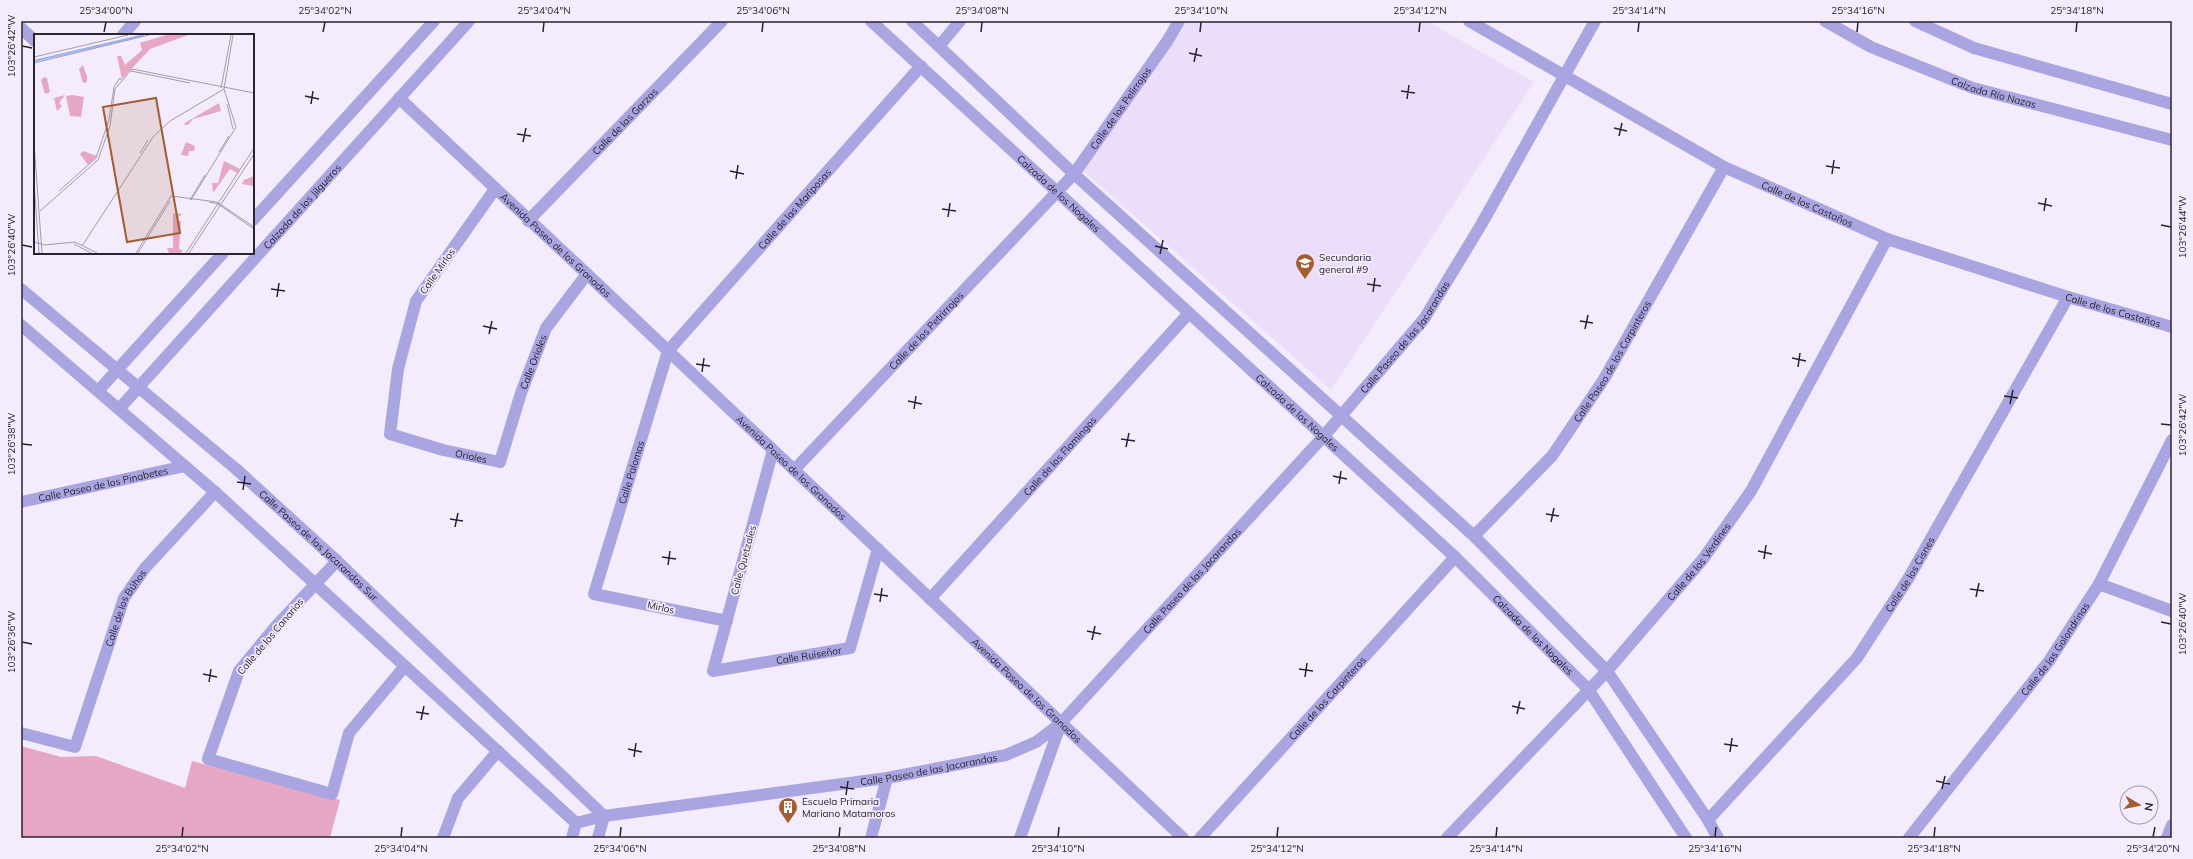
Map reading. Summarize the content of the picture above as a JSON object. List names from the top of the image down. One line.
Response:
{"streets":{"street":["Calzada Río Nazas","Calle de los Pelirrojos","Calle de las Garzas","Calzada de los Nogales","Calle de los Castaños","Calzada de los Jilgueros","Calle de las Mariposas","Avenida Paseo de los Granados","Calle Mirlos","Calle de los Petrirrojos","Calle Paseo de las Jacarandas","Calle Paseo de los Carpinteros","Calle Orioles","Orioles","Calle de los Flamingos","Calle Palomas","Calle Paseo de los Pinabetes","Calle Paseo de las Jacarandas Sur","Calle Quetzales","Calle de los Verdines","Calle de los Cisnes","Mirlos","Calle de los Búhos","Calle de los Canarios","Calle de las Golondrinas","Calle Ruiseñor","Calle de los Carpinteros"]},"crossings":[["Calle de los Pelirrojos","Calzada de los Nogales"],["Calle de los Pelirrojos","Calle de los Petrirrojos"],["Calle de las Garzas","Avenida Paseo de los Granados"],["Calzada de los Nogales","Calle de las Mariposas"],["Calzada de los Nogales","Calle de los Petrirrojos"],["Calzada de los Nogales","Calle Paseo de las Jacarandas"],["Calzada de los Nogales","Calle de los Flamingos"],["Calzada de los Nogales","Calle de los Verdines"],["Calzada de los Nogales","Calle de los Carpinteros"],["Calle de los Castaños","Calle Paseo de las Jacarandas"],["Calle de los Castaños","Calle Paseo de los Carpinteros"],["Calle de los Castaños","Calle de los Verdines"],["Calle de los Castaños","Calle de los Cisnes"],["Calzada de los Jilgueros","Avenida Paseo de los Granados"],["Calzada de los Jilgueros","Calle Paseo de las Jacarandas Sur"],["Calle de las Mariposas","Avenida Paseo de los Granados"],["Calle de las Mariposas","Calle Palomas"],["Avenida Paseo de los Granados","Calle Mirlos"],["Avenida Paseo de los Granados","Calle de los Petrirrojos"],["Avenida Paseo de los Granados","Calle Paseo de las Jacarandas"],["Avenida Paseo de los Granados","Calle Orioles"],["Avenida Paseo de los Granados","Calle de los Flamingos"],["Avenida Paseo de los Granados","Calle Palomas"],["Avenida Paseo de los Granados","Calle Quetzales"],["Avenida Paseo de los Granados","Calle Ruiseñor"],["Calle Mirlos","Orioles"],["Calle Paseo de las Jacarandas","Calle Paseo de las Jacarandas Sur"],["Calle Orioles","Orioles"],["Calle Palomas","Mirlos"],["Calle Paseo de las Jacarandas Sur","Calle de los Canarios"],["Calle Quetzales","Mirlos"],["Calle Quetzales","Calle Ruiseñor"]],"places":{"school or university":["Secundaria general #9"],"building":["Escuela Primaria Mariano Matamoros"]},"north":"right","coordinates":["25°34'00\"N","25°34'02\"N","25°34'04\"N","25°34'06\"N","25°34'08\"N","25°34'10\"N","25°34'12\"N","25°34'14\"N","25°34'16\"N","25°34'18\"N","103°26'42\"W","103°26'44\"W","103°26'40\"W","103°26'38\"W","103°26'36\"W","25°34'20\"N"]}
